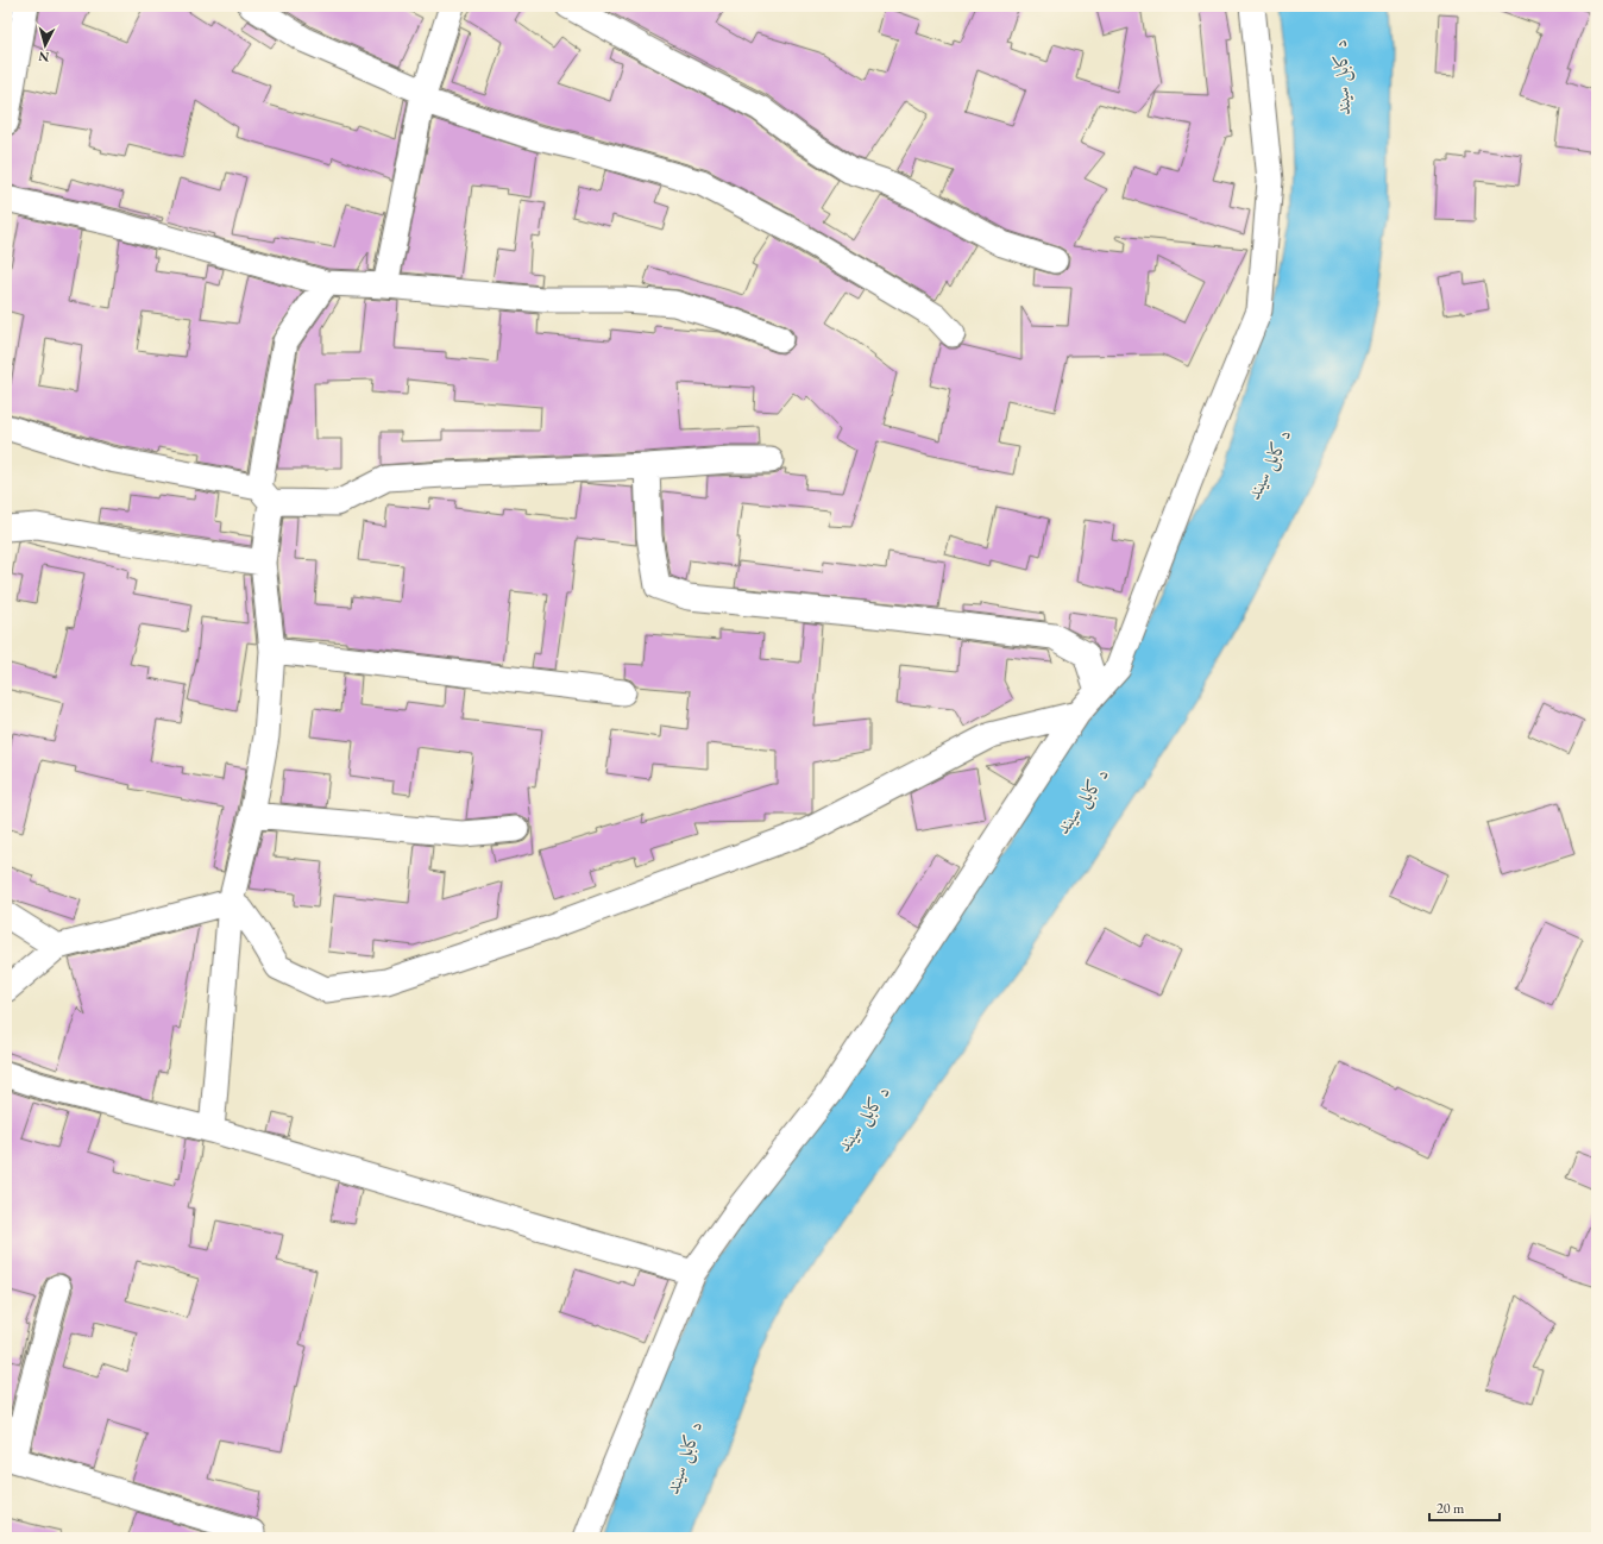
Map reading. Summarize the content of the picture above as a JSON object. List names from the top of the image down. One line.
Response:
{"water":["د کابل سيند"],"scale_bar":"20 m","north":"bottom"}
